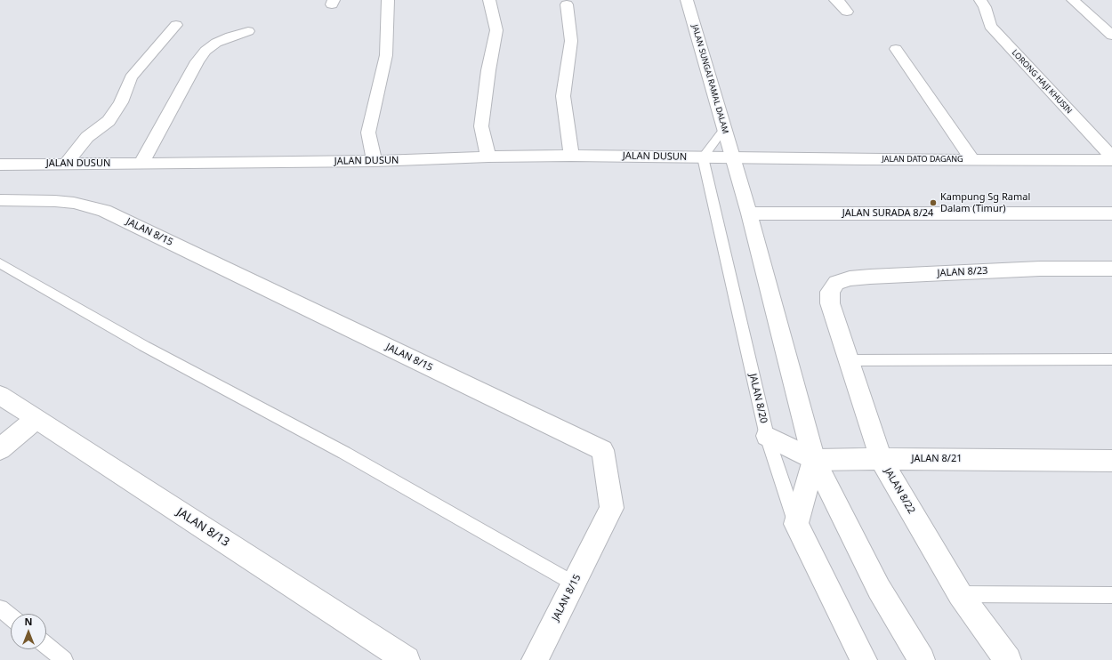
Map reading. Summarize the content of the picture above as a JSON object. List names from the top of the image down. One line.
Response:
{"streets":{"street":["JALAN SUNGAI RAMAL DALAM","LORONG HAJI KHUSIN","JALAN DUSUN","JALAN DATO DAGANG","JALAN SURADA 8/24","JALAN 8/15","JALAN 8/23","JALAN 8/20","JALAN 8/21","JALAN 8/22","JALAN 8/13"]},"crossings":[["JALAN SUNGAI RAMAL DALAM","JALAN DUSUN"],["JALAN SUNGAI RAMAL DALAM","JALAN DATO DAGANG"],["JALAN DUSUN","JALAN DATO DAGANG"],["JALAN DUSUN","JALAN 8/20"],["JALAN 8/23","JALAN 8/22"],["JALAN 8/20","JALAN 8/21"],["JALAN 8/21","JALAN 8/22"]],"places":["Kampung Sg Ramal Dalam (Timur)"],"north":"top"}
